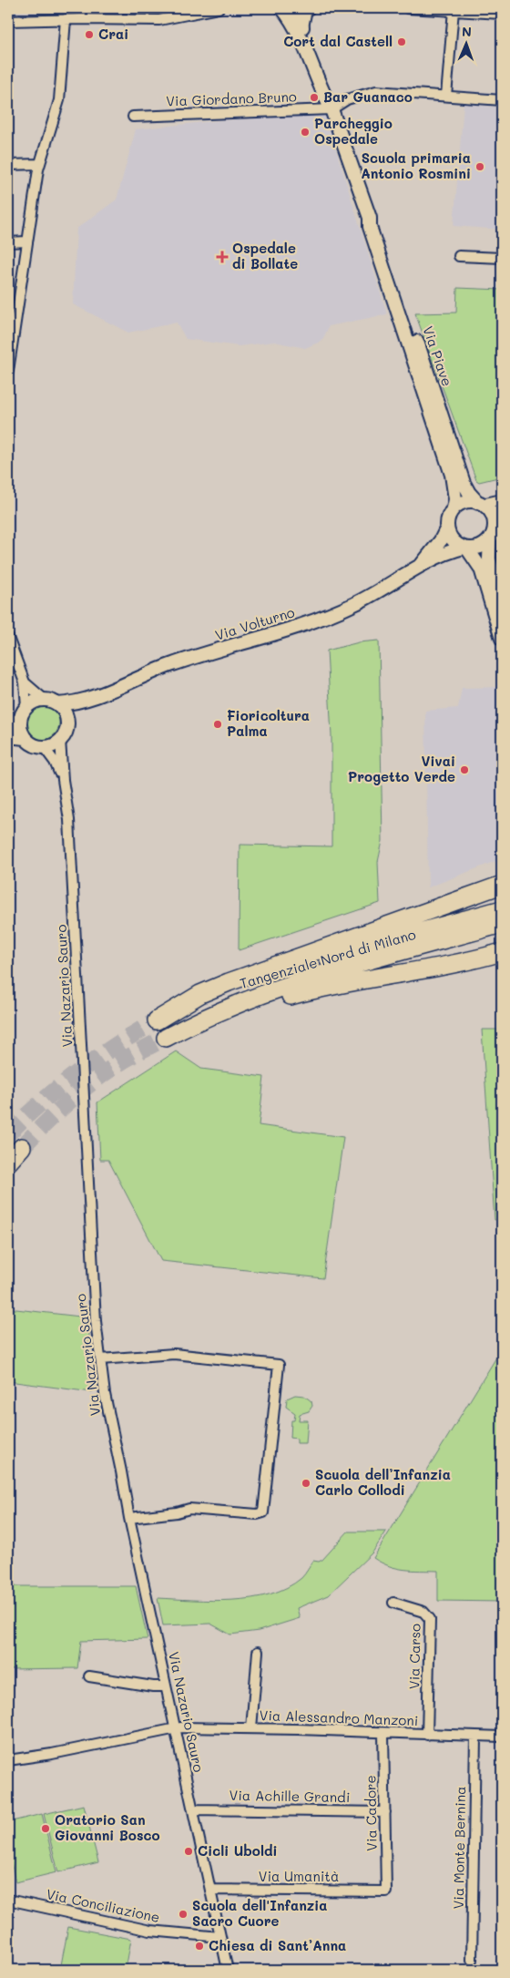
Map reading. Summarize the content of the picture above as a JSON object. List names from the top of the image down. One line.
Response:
{"streets":{"highway":["Tangenziale Nord di Milano"],"street":["Via Giordano Bruno","Via Piave","Via Volturno","Via Nazario Sauro","Via Carso","Via Alessandro Manzoni","Via Achille Grandi","Via Cadore","Via Monte Bernina","Via Umanità","Via Conciliazione"]},"crossings":[["Via Giordano Bruno","Via Piave"],["Via Piave","Via Volturno"],["Via Volturno","Via Nazario Sauro"],["Via Nazario Sauro","Via Alessandro Manzoni"],["Via Nazario Sauro","Via Achille Grandi"],["Via Nazario Sauro","Via Umanità"],["Via Nazario Sauro","Via Conciliazione"],["Via Carso","Via Alessandro Manzoni"],["Via Alessandro Manzoni","Via Cadore"],["Via Alessandro Manzoni","Via Monte Bernina"],["Via Achille Grandi","Via Cadore"],["Via Cadore","Via Umanità"]],"places":{"other":["Crai","Cort dal Castell","Bar Guanaco","Parcheggio Ospedale","Scuola primaria Antonio Rosmini","Fioricoltura Palma","Vivai Progetto Verde","Scuola dell’Infanzia Carlo Collodi","Oratorio San Giovanni Bosco","Cicli Uboldi","Scuola dell'Infanzia Sacro Cuore","Chiesa di Sant’Anna"],"health":["Ospedale di Bollate"]},"north":"top"}
